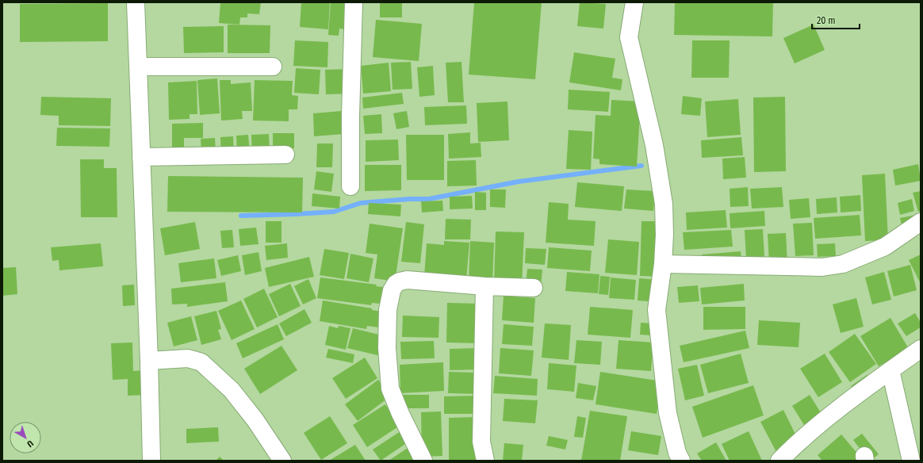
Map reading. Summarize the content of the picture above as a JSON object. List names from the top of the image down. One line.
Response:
{"scale_bar":"20 m","north":"bottom right"}
